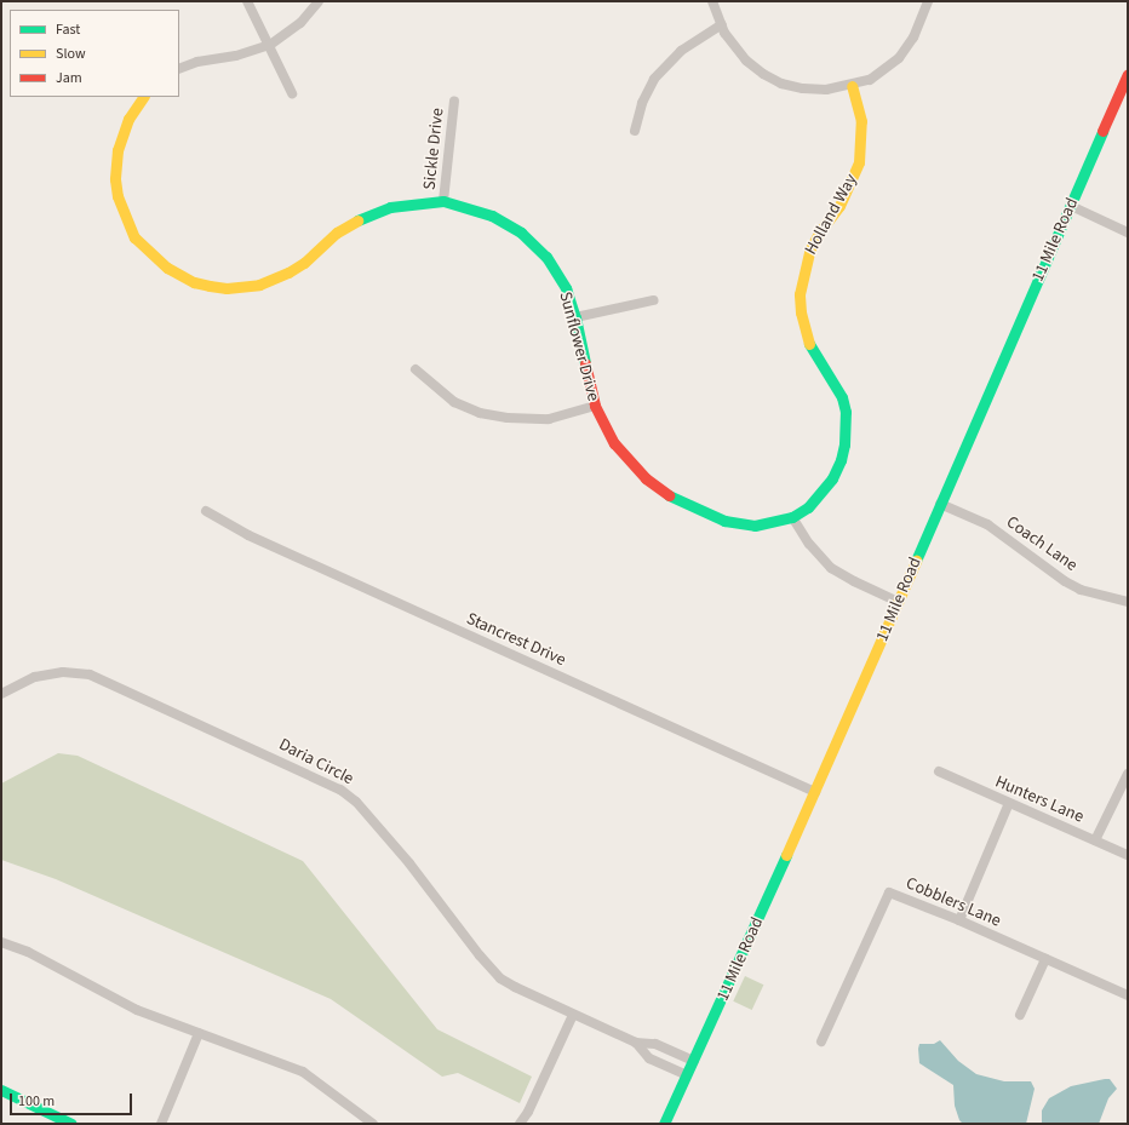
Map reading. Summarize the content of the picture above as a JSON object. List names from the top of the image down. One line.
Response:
{"streets":{"street":["Sickle Drive","Holland Way","11 Mile Road","Sunflower Drive","Coach Lane","Stancrest Drive","Daria Circle","Hunters Lane","Cobblers Lane"]},"crossings":[["Sickle Drive","Sunflower Drive"],["Holland Way","Sunflower Drive"],["11 Mile Road","Coach Lane"],["11 Mile Road","Stancrest Drive"],["11 Mile Road","Daria Circle"]],"legend":["Fast","Slow","Jam"],"scale_bar":"100 m"}
